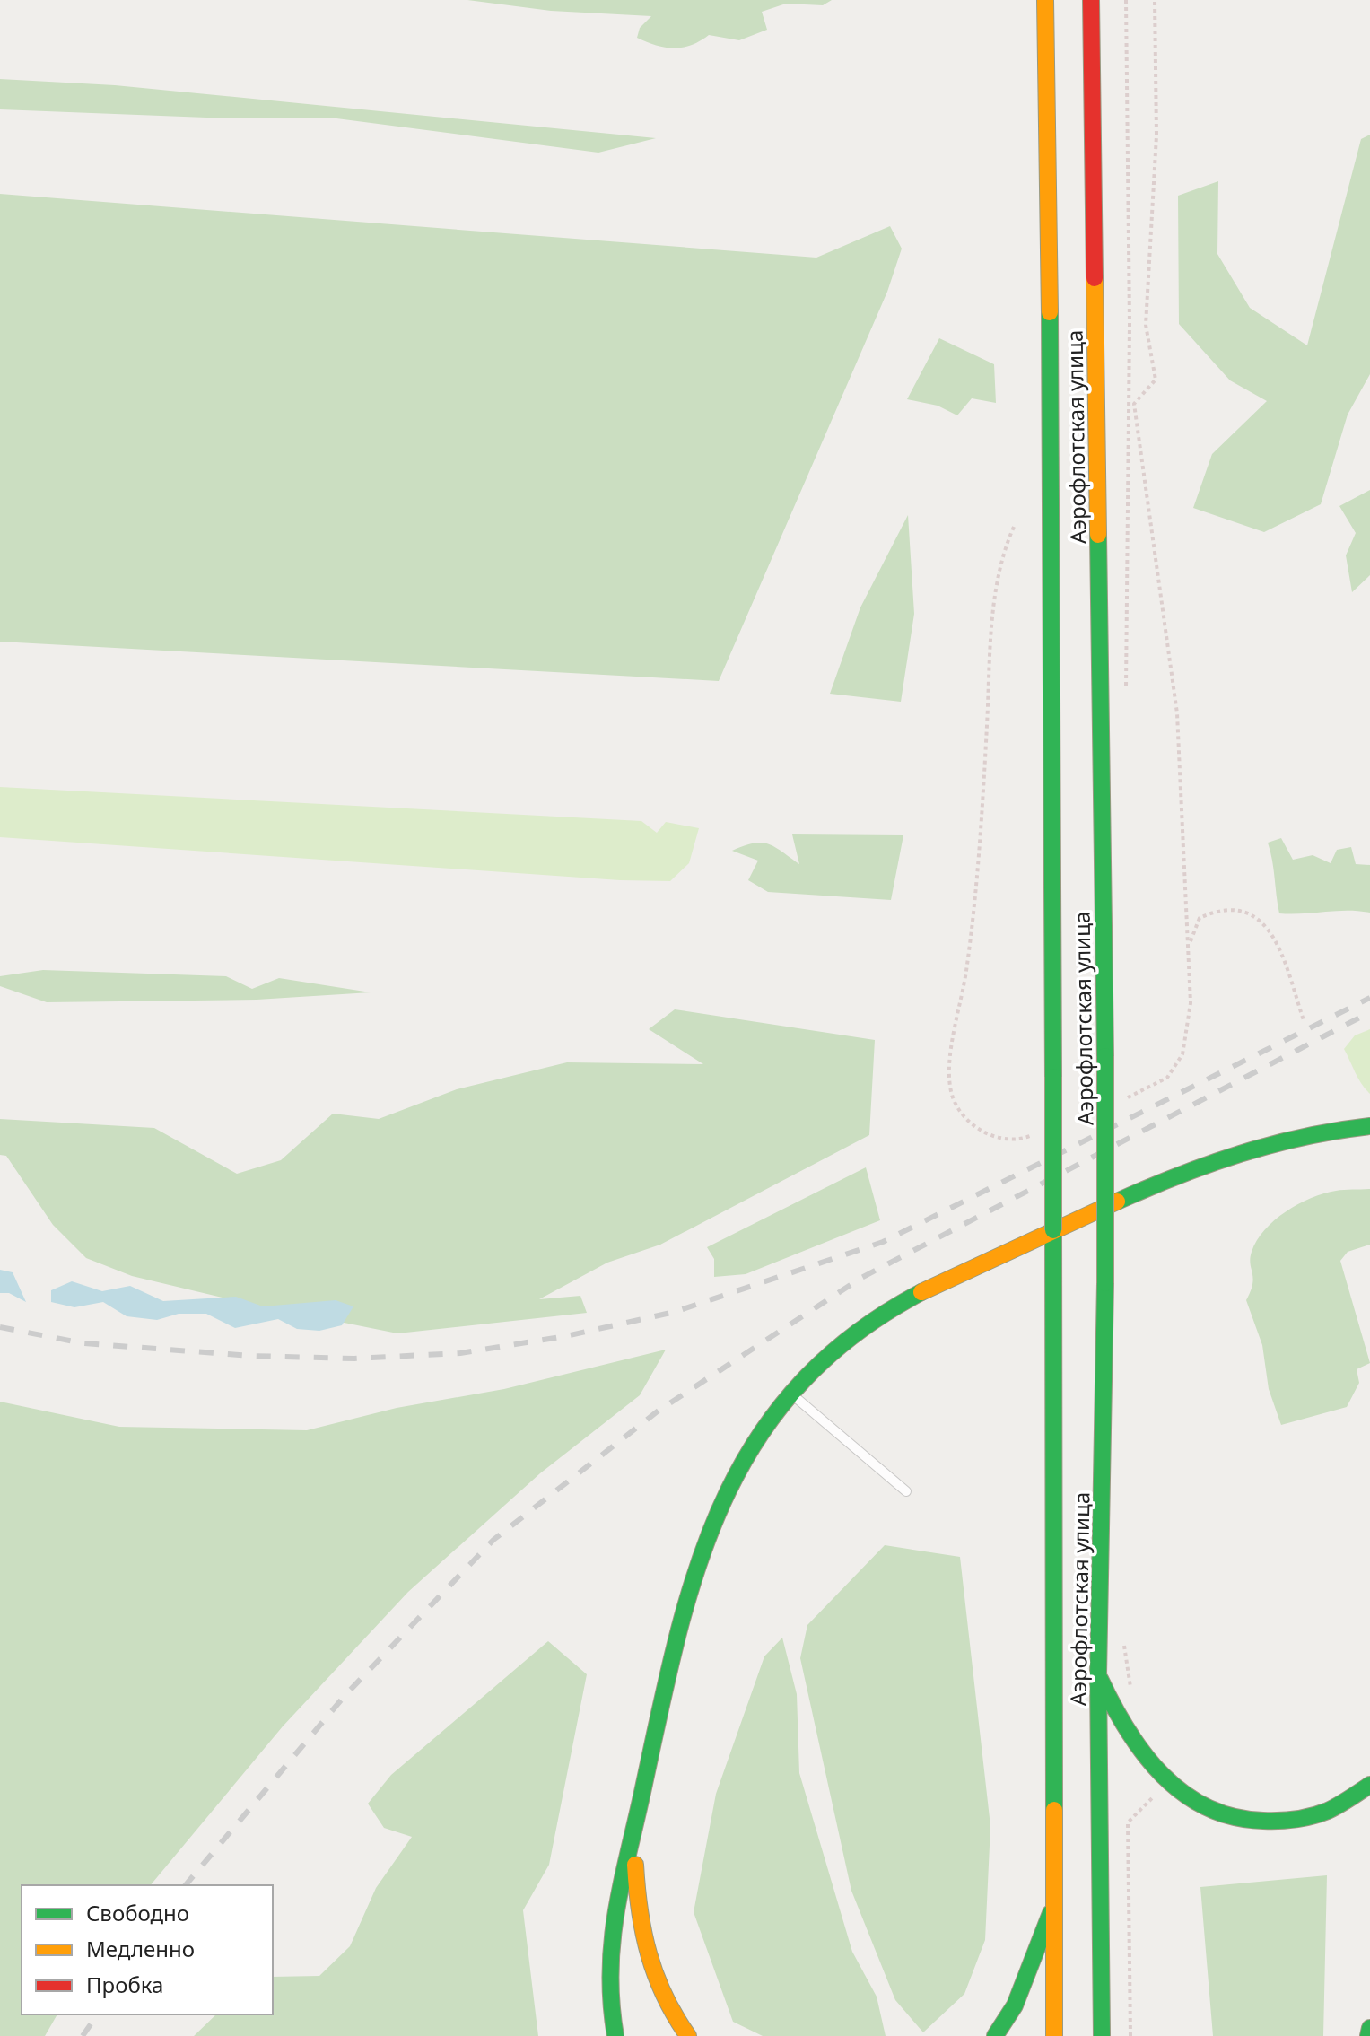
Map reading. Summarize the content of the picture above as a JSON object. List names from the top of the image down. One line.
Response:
{"streets":{"main road":["Аэрофлотская улица"]},"legend":["Свободно","Медленно","Пробка"]}
